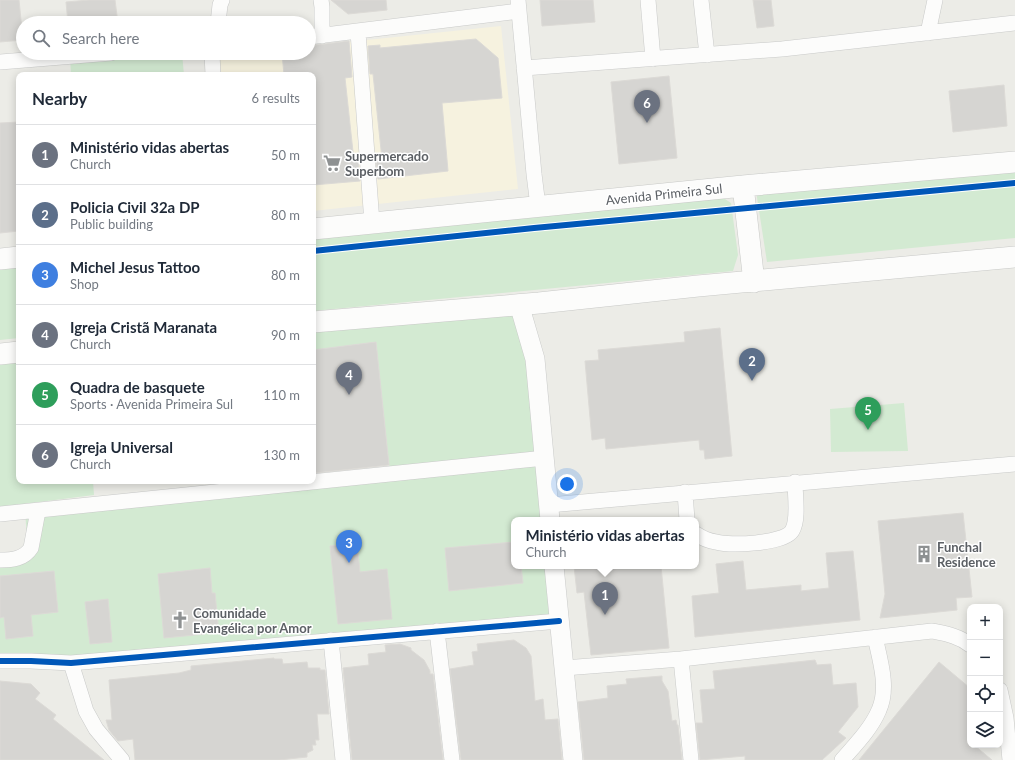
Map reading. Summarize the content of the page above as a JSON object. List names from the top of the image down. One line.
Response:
{"streets":{"main road":["Avenida Primeira Sul"]},"places":{"supermarket":["Supermercado Superbom"],"building":["Funchal Residence"],"church":["Comunidade Evangélica por Amor"]},"page":{"search":"Search here","heading":["Nearby","6 results"],"pins":["6","2","4","5","3","1"],"list":[{"mark":"1","name":"Ministério vidas abertas","note":"Church","value":"50 m"},{"mark":"2","name":"Policia Civil 32a DP","note":"Public building","value":"80 m"},{"mark":"3","name":"Michel Jesus Tattoo","note":"Shop","value":"80 m"},{"mark":"4","name":"Igreja Cristã Maranata","note":"Church","value":"90 m"},{"mark":"5","name":"Quadra de basquete","note":"Sports · Avenida Primeira Sul","value":"110 m"},{"mark":"6","name":"Igreja Universal","note":"Church","value":"130 m"}],"popup":["Ministério vidas abertas","Church"],"map_buttons":["+","−"]}}
